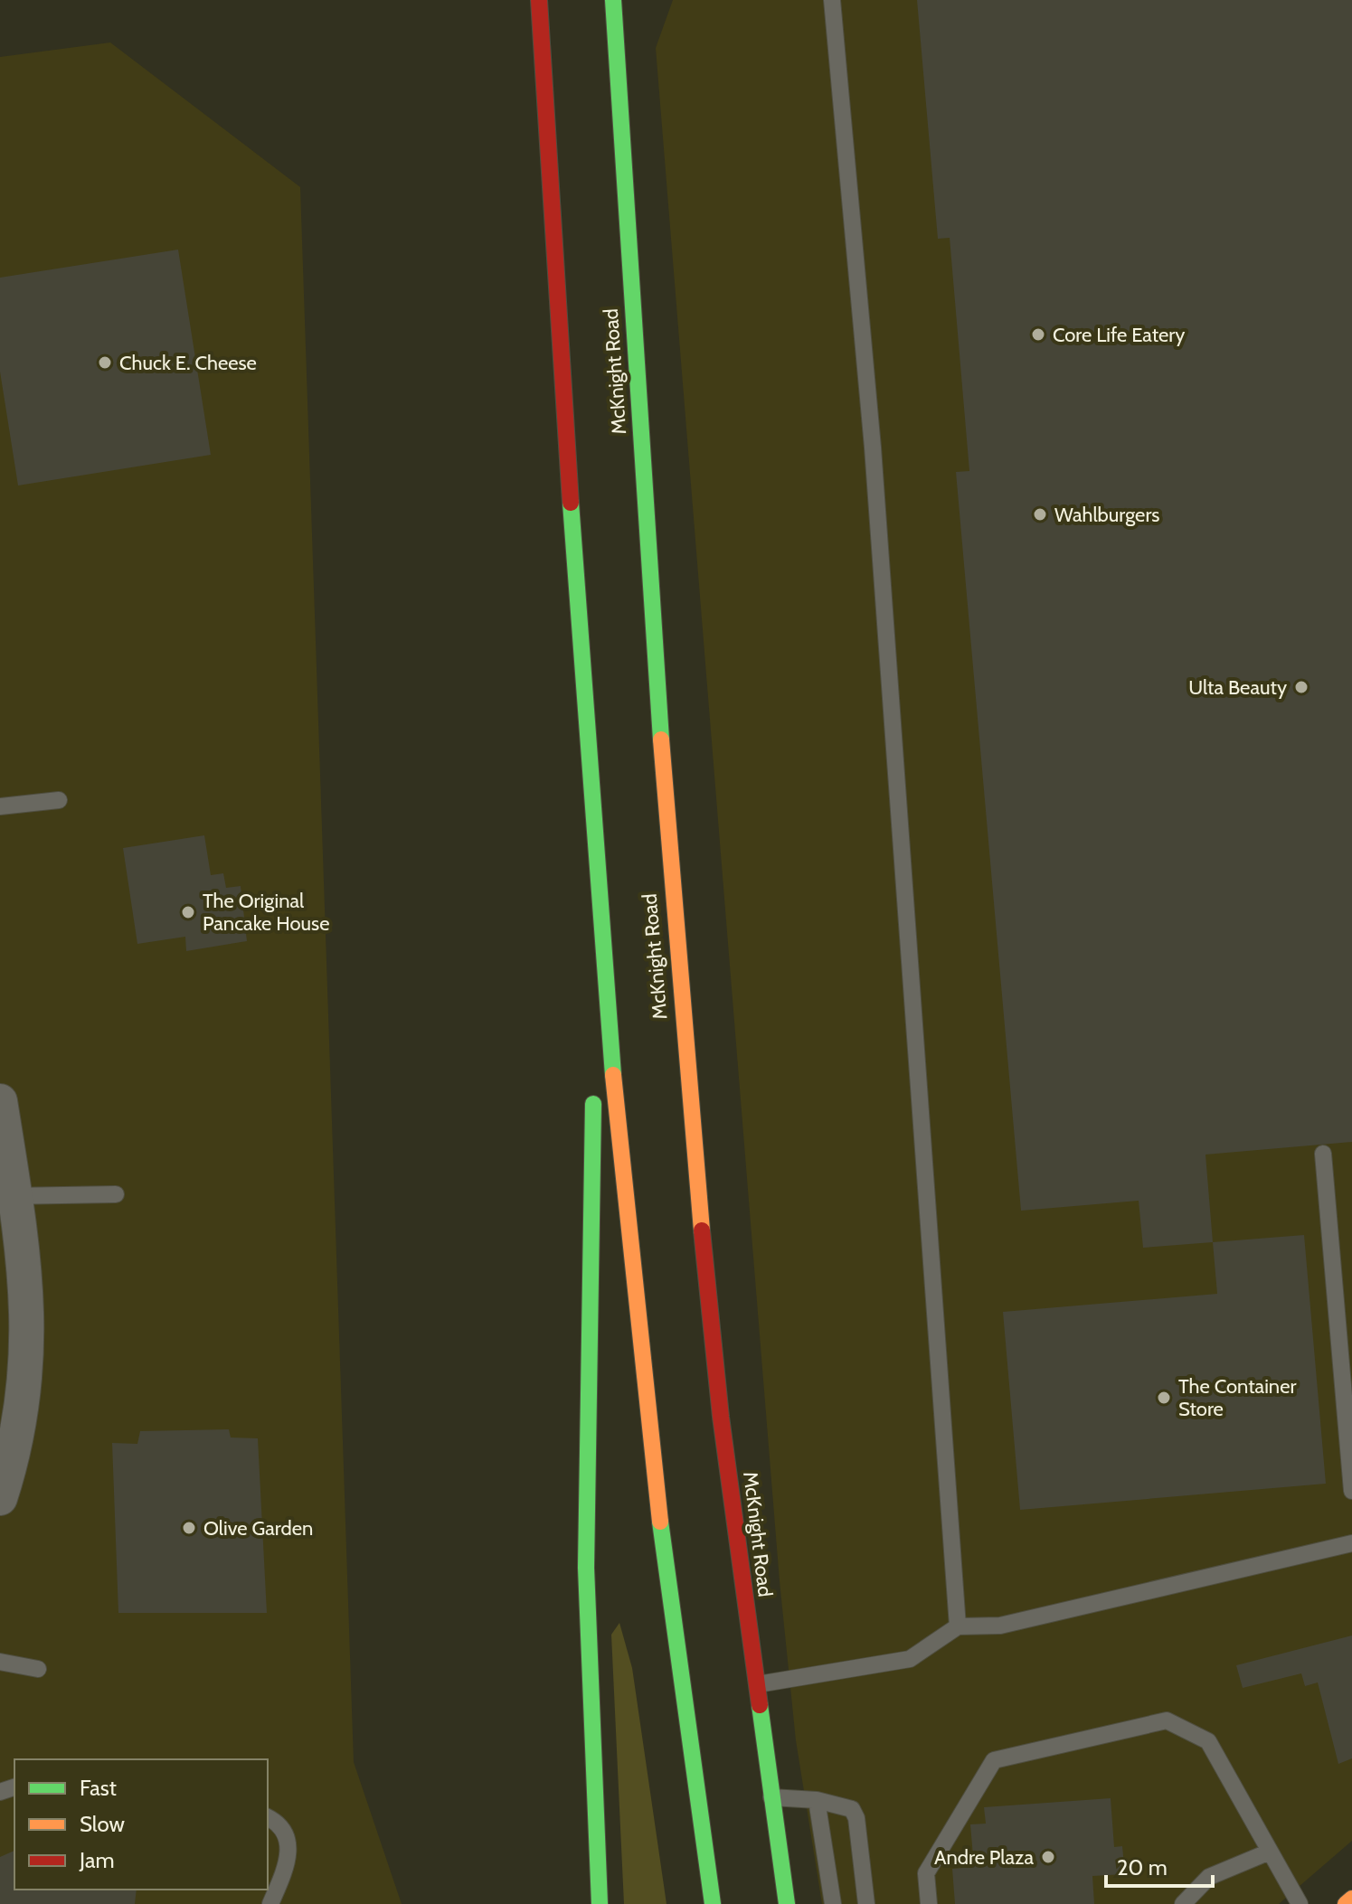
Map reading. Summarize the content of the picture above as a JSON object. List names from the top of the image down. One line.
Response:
{"streets":{"main road":["McKnight Road"]},"places":["Core Life Eatery","Chuck E. Cheese","Wahlburgers","Ulta Beauty","The Original Pancake House","The Container Store","Olive Garden","Andre Plaza"],"legend":["Fast","Slow","Jam"],"scale_bar":"20 m"}
